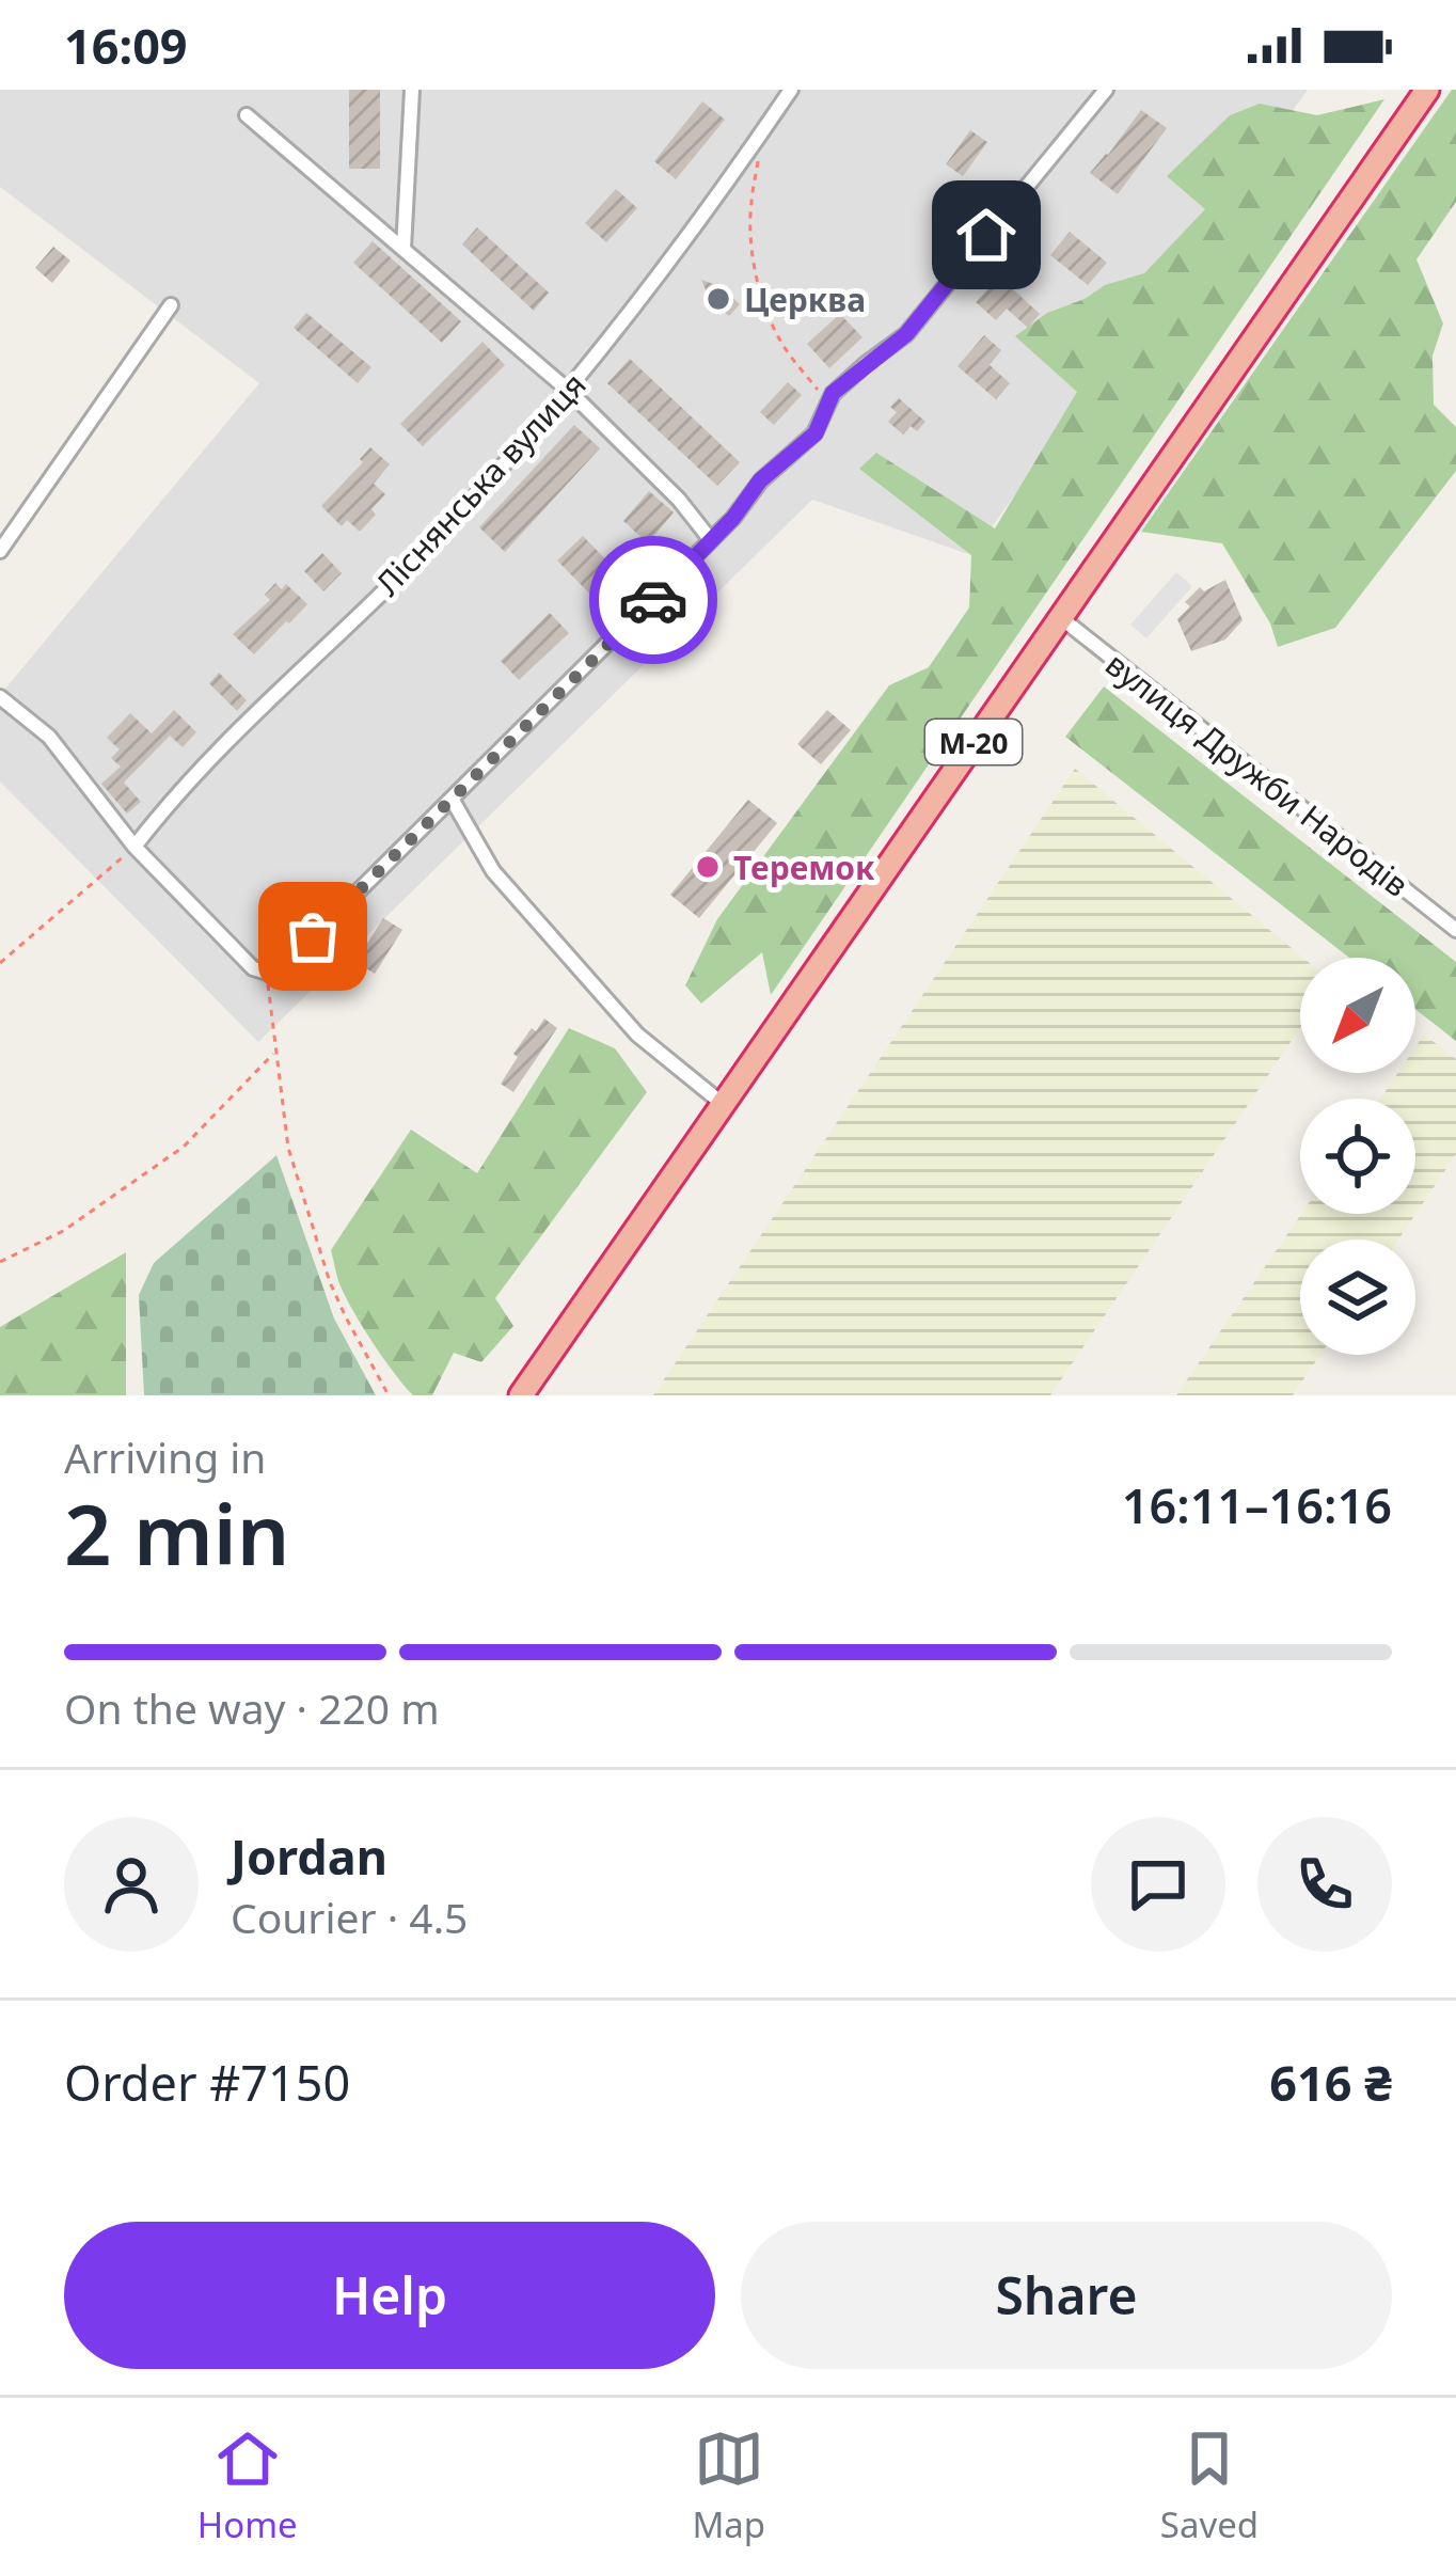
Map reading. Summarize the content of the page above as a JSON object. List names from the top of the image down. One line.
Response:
{"streets":{"highway":["М-20"],"street":["Ліснянська вулиця","вулиця Дружби Народів"]},"crossings":[["М-20","вулиця Дружби Народів"]],"places":["Церква","Теремок"],"north":"bottom left","page":{"status":"16:09","heading":["2 min","Arriving in","16:11–16:16"],"panel":["Jordan","Courier · 4.5","Order #7150","616 ₴"],"bar":"On the way · 220 m","buttons":["Help","Share"],"tabs":["Home","Map","Saved"]}}
